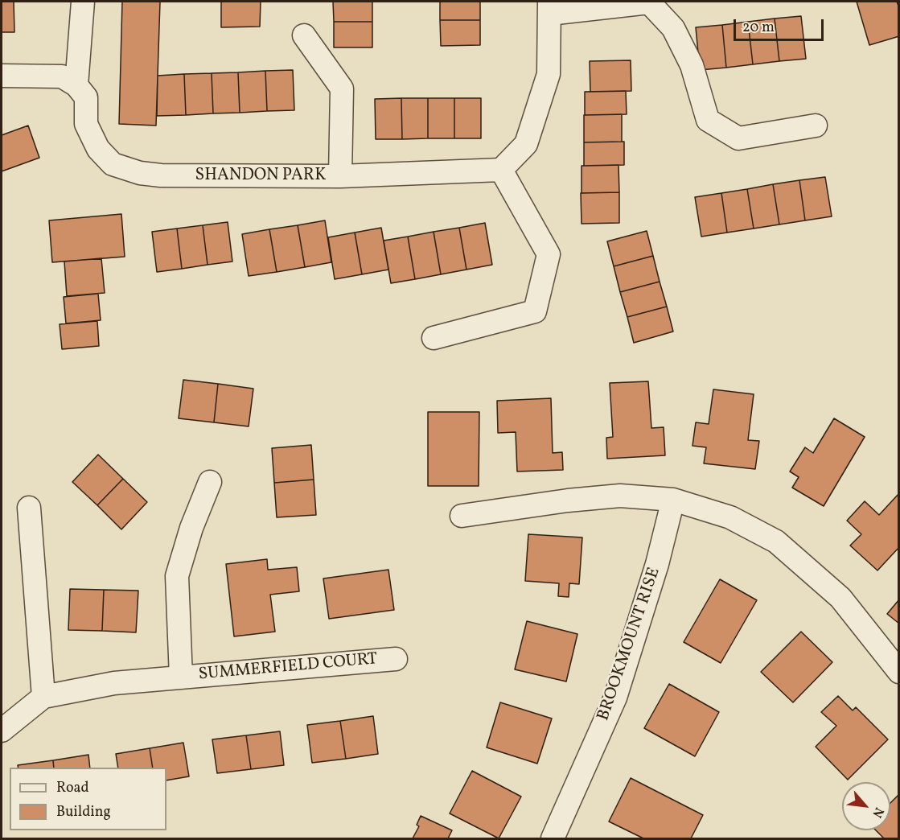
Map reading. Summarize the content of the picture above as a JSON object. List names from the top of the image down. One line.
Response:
{"streets":{"street":["SHANDON PARK","BROOKMOUNT RISE","SUMMERFIELD COURT"]},"legend":["Road","Building"],"scale_bar":"20 m","north":"bottom right"}
